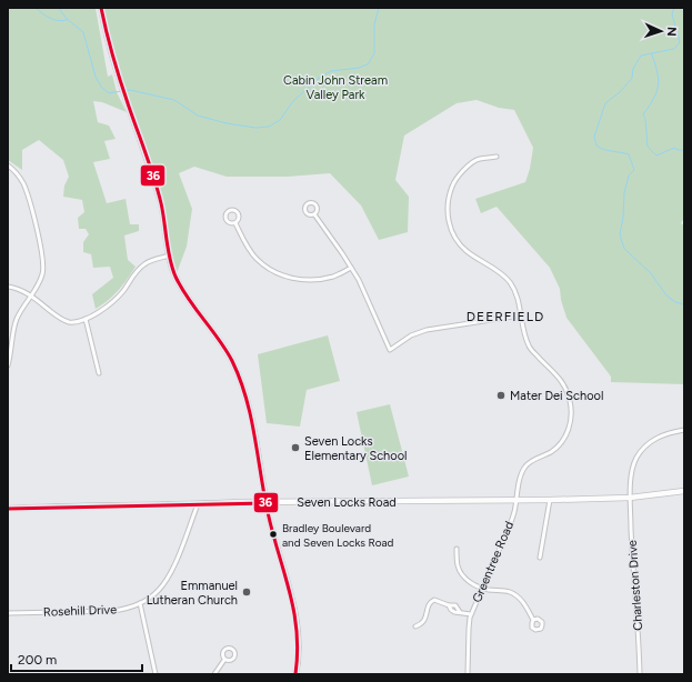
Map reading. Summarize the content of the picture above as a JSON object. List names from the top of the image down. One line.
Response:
{"streets":{"main road":["Seven Locks Road"],"street":["Greentree Road","Charleston Drive","Rosehill Drive"]},"crossings":[["Seven Locks Road","Greentree Road"],["Seven Locks Road","Charleston Drive"],["Seven Locks Road","Rosehill Drive"]],"districts":["DEERFIELD"],"parks":["Cabin John Stream Valley Park"],"places":["Mater Dei School","Seven Locks Elementary School","Bradley Boulevard and Seven Locks Road","Emmanuel Lutheran Church"],"lines":["transit line 36"],"scale_bar":"200 m","north":"right"}
